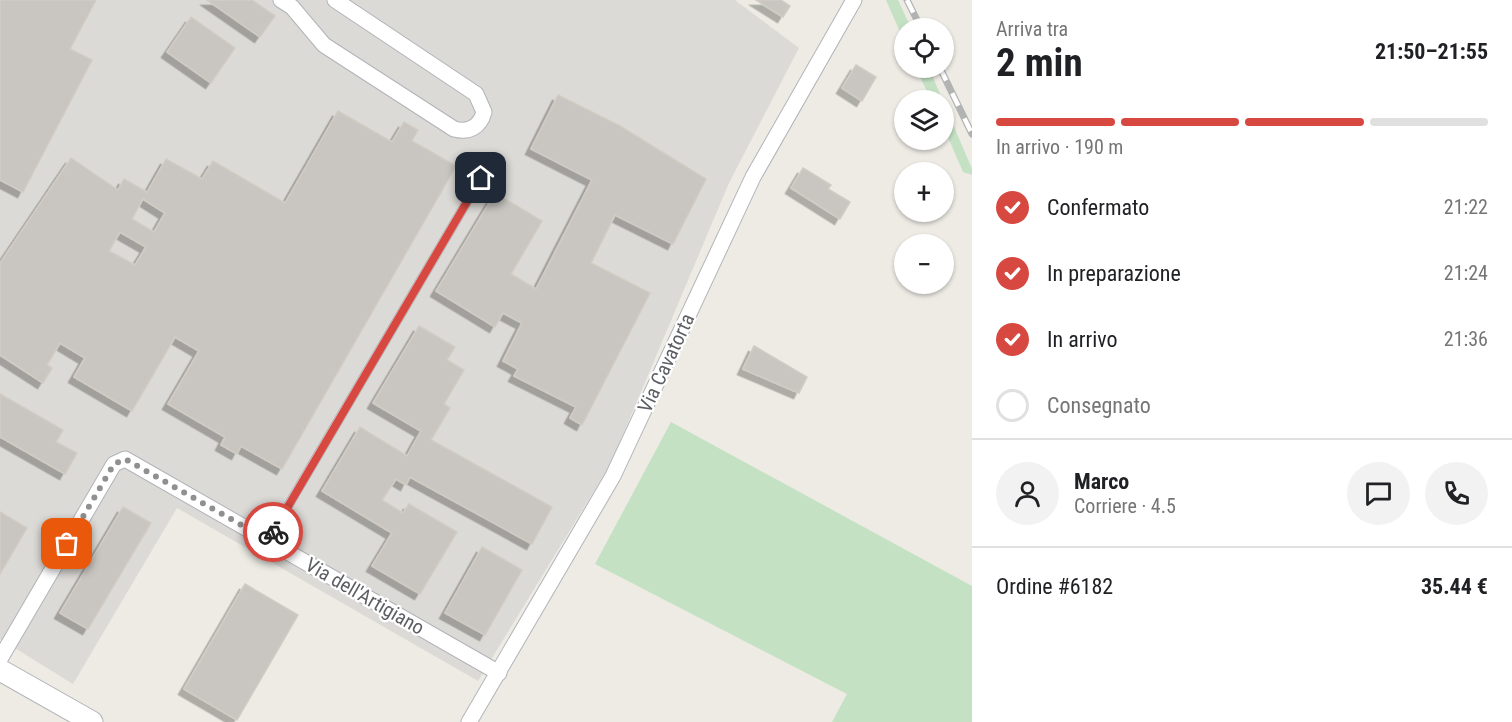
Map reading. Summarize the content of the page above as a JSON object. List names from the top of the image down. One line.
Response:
{"streets":{"street":["Via Cavatorta","Via dell'Artigiano"]},"crossings":[["Via Cavatorta","Via dell'Artigiano"]],"page":{"heading":["2 min","Arriva tra","21:50–21:55"],"panel":["Marco","Corriere · 4.5","Ordine #6182","35.44 €"],"map_buttons":["+","−"],"bar":"In arrivo · 190 m","list":[["Confermato","21:22"],["In preparazione","21:24"],["In arrivo","21:36"],"Consegnato"]}}
